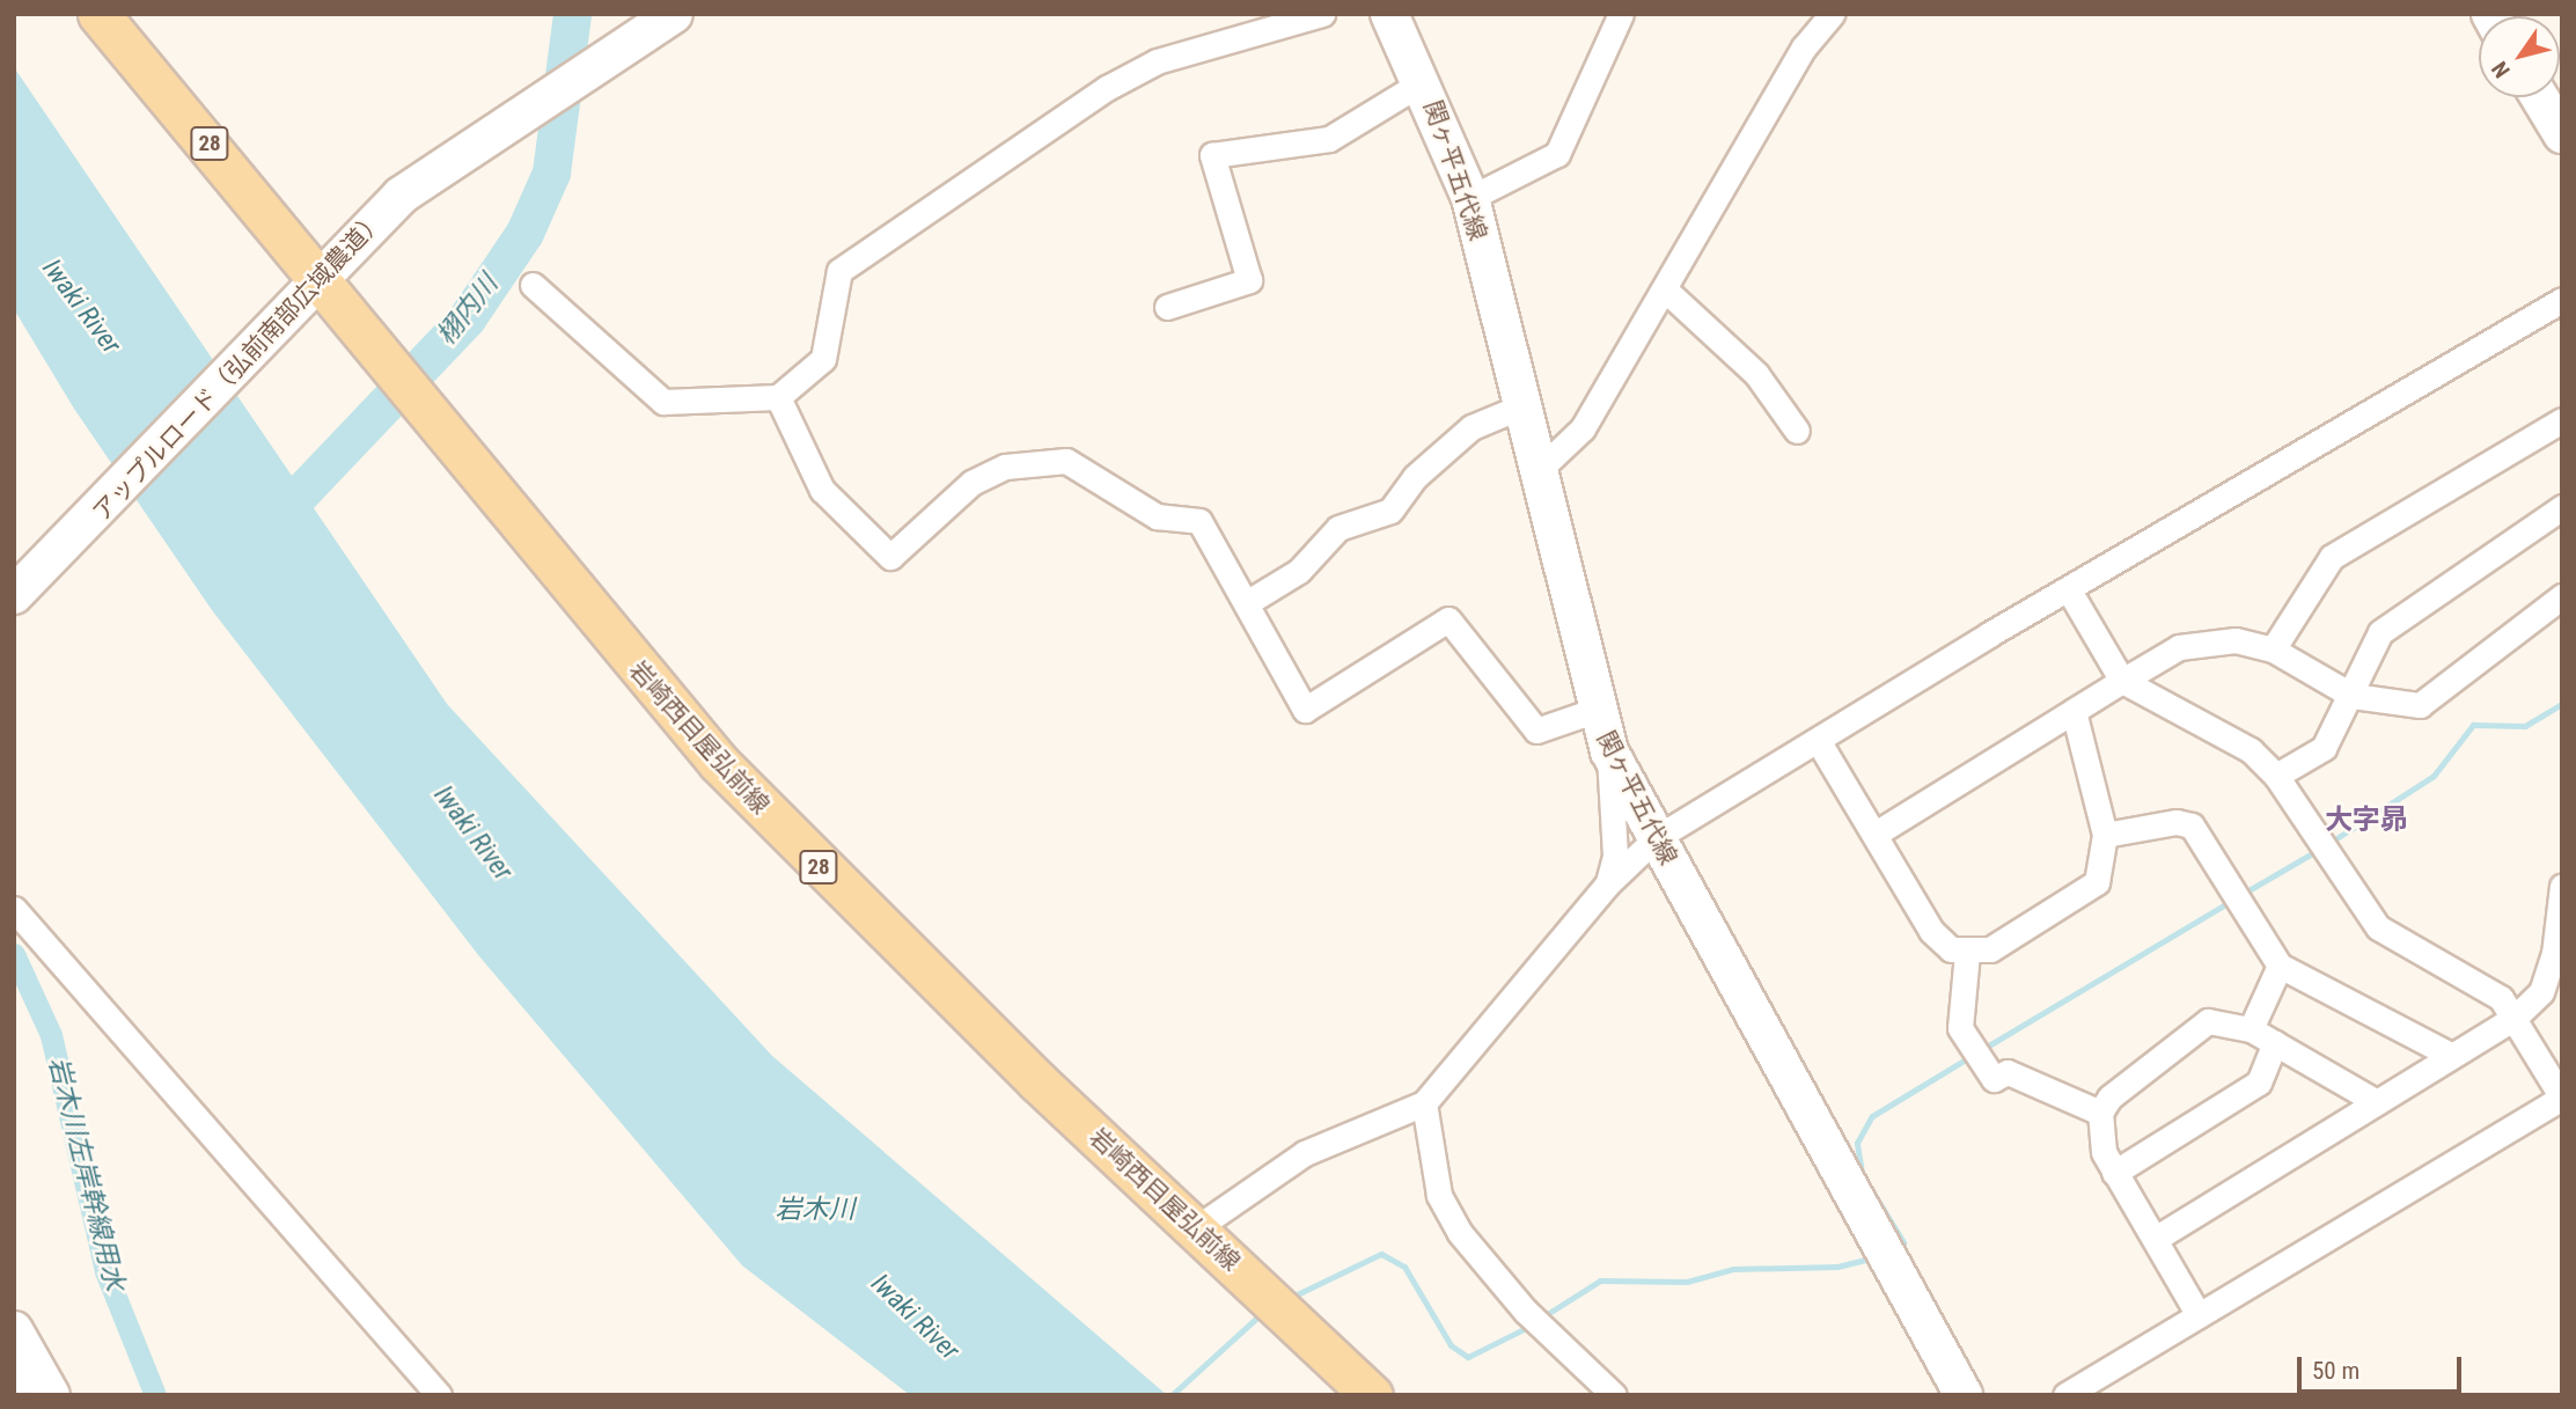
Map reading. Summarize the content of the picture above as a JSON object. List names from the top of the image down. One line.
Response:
{"streets":{"main road":["28","関ヶ平五代線","アップルロード（弘前南部広域農道）","岩崎西目屋弘前線"]},"crossings":[["アップルロード（弘前南部広域農道）","岩崎西目屋弘前線"]],"districts":["大字昴"],"water":["Iwaki River","栩内川","岩木川左岸幹線用水","岩木川"],"scale_bar":"50 m","north":"bottom left"}
